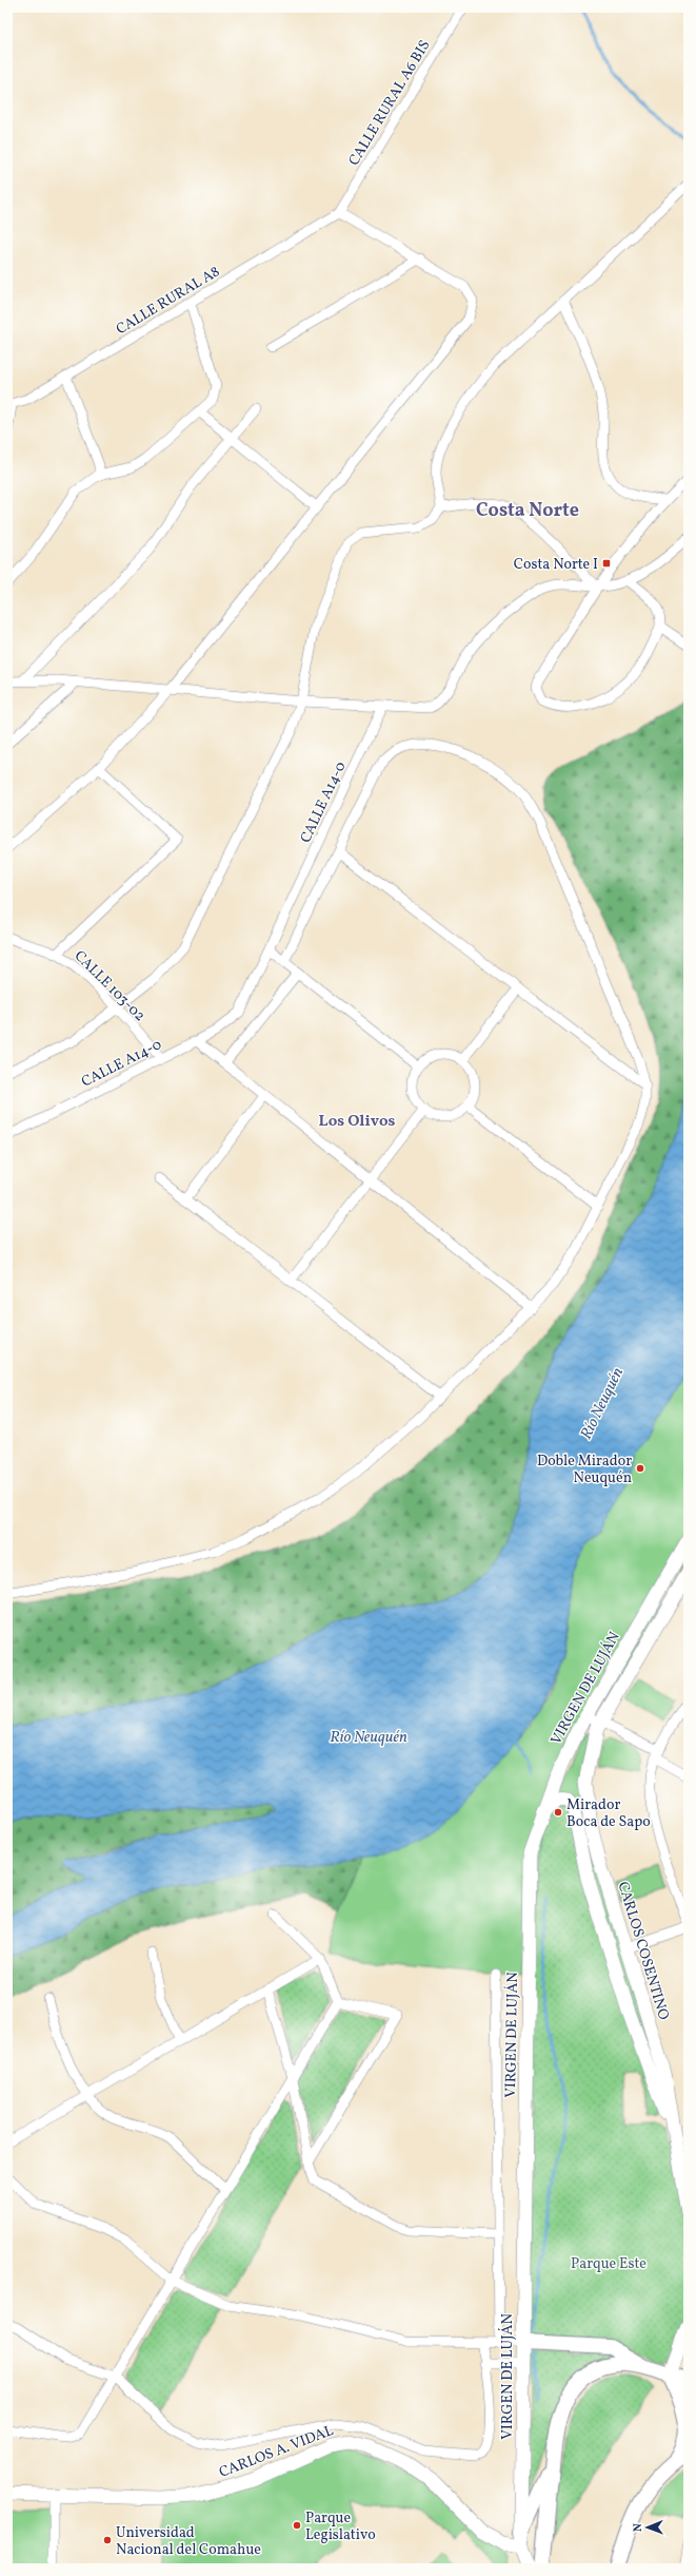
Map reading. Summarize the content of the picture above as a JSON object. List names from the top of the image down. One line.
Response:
{"streets":{"street":["CALLE RURAL A6 BIS","CALLE RURAL A8","CALLE A14-0","CALLE 103-02","VIRGEN DE LUJÁN","CARLOS COSENTINO","CARLOS A. VIDAL"]},"crossings":[["CALLE RURAL A6 BIS","CALLE RURAL A8"],["CALLE A14-0","CALLE 103-02"],["VIRGEN DE LUJÁN","CARLOS COSENTINO"],["VIRGEN DE LUJÁN","CARLOS A. VIDAL"]],"districts":["Costa Norte","Los Olivos"],"water":["Río Neuquén"],"parks":["Parque Este"],"places":{"transit":["Costa Norte I"],"other":["Doble Mirador Neuquén","Mirador Boca de Sapo","Parque Legislativo","Universidad Nacional del Comahue"]},"north":"left"}
